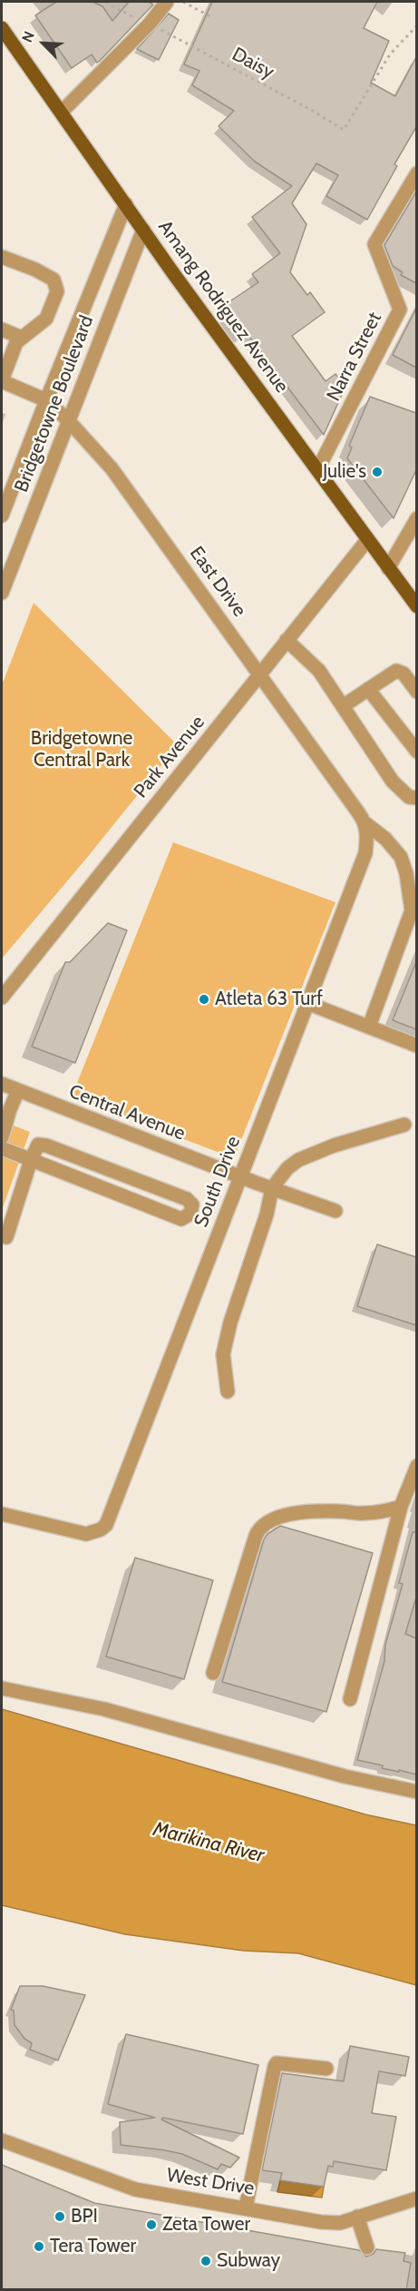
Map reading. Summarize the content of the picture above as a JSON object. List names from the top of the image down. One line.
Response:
{"streets":{"main road":["Amang Rodriguez Avenue"],"street":["Narra Street","Bridgetowne Boulevard","East Drive","Park Avenue","Central Avenue","South Drive","West Drive"],"path":["Daisy"]},"crossings":[["Amang Rodriguez Avenue","Narra Street"],["Amang Rodriguez Avenue","Bridgetowne Boulevard"],["Amang Rodriguez Avenue","Park Avenue"],["Bridgetowne Boulevard","East Drive"],["East Drive","Park Avenue"],["East Drive","South Drive"],["Central Avenue","South Drive"]],"water":["Marikina River"],"parks":["Bridgetowne Central Park"],"places":["Julie's","Atleta 63 Turf","BPI","Zeta Tower","Tera Tower","Subway"],"north":"top left"}
